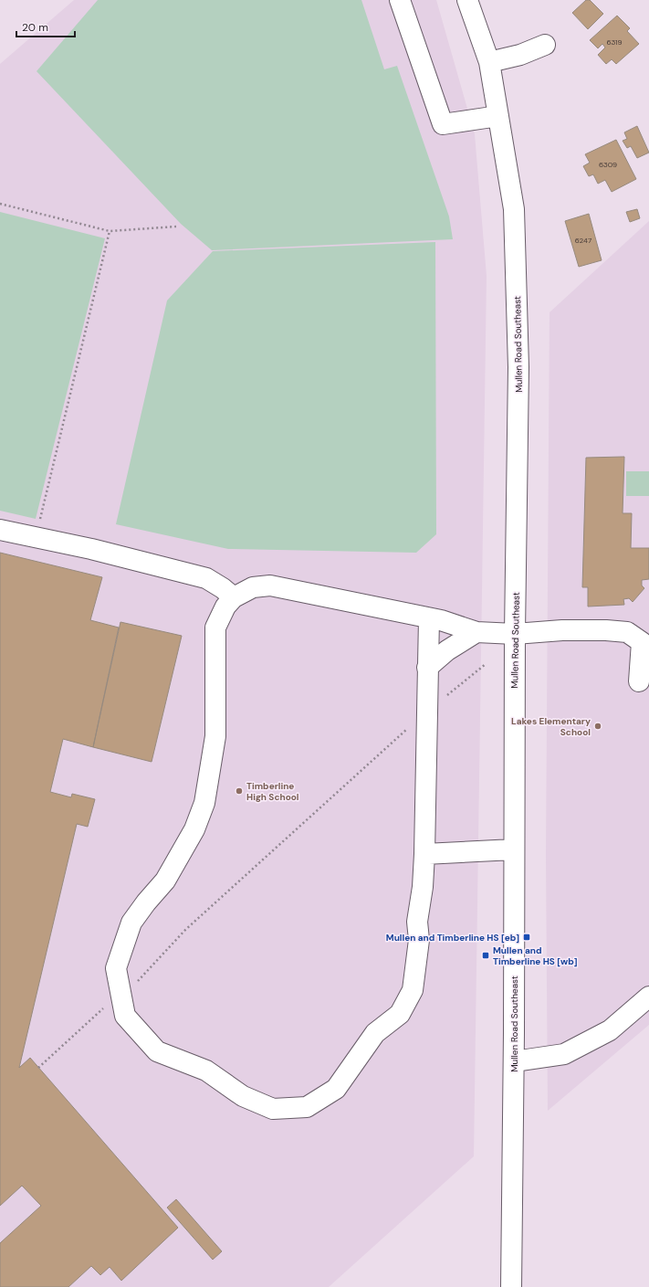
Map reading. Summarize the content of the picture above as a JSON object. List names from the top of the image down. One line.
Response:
{"streets":{"street":["Mullen Road Southeast"]},"places":{"other":["Lakes Elementary School","Timberline High School"],"transit":["Mullen and Timberline HS [eb]","Mullen and Timberline HS [wb]"]},"house_numbers":["6319","6309","6247"],"scale_bar":"20 m"}
